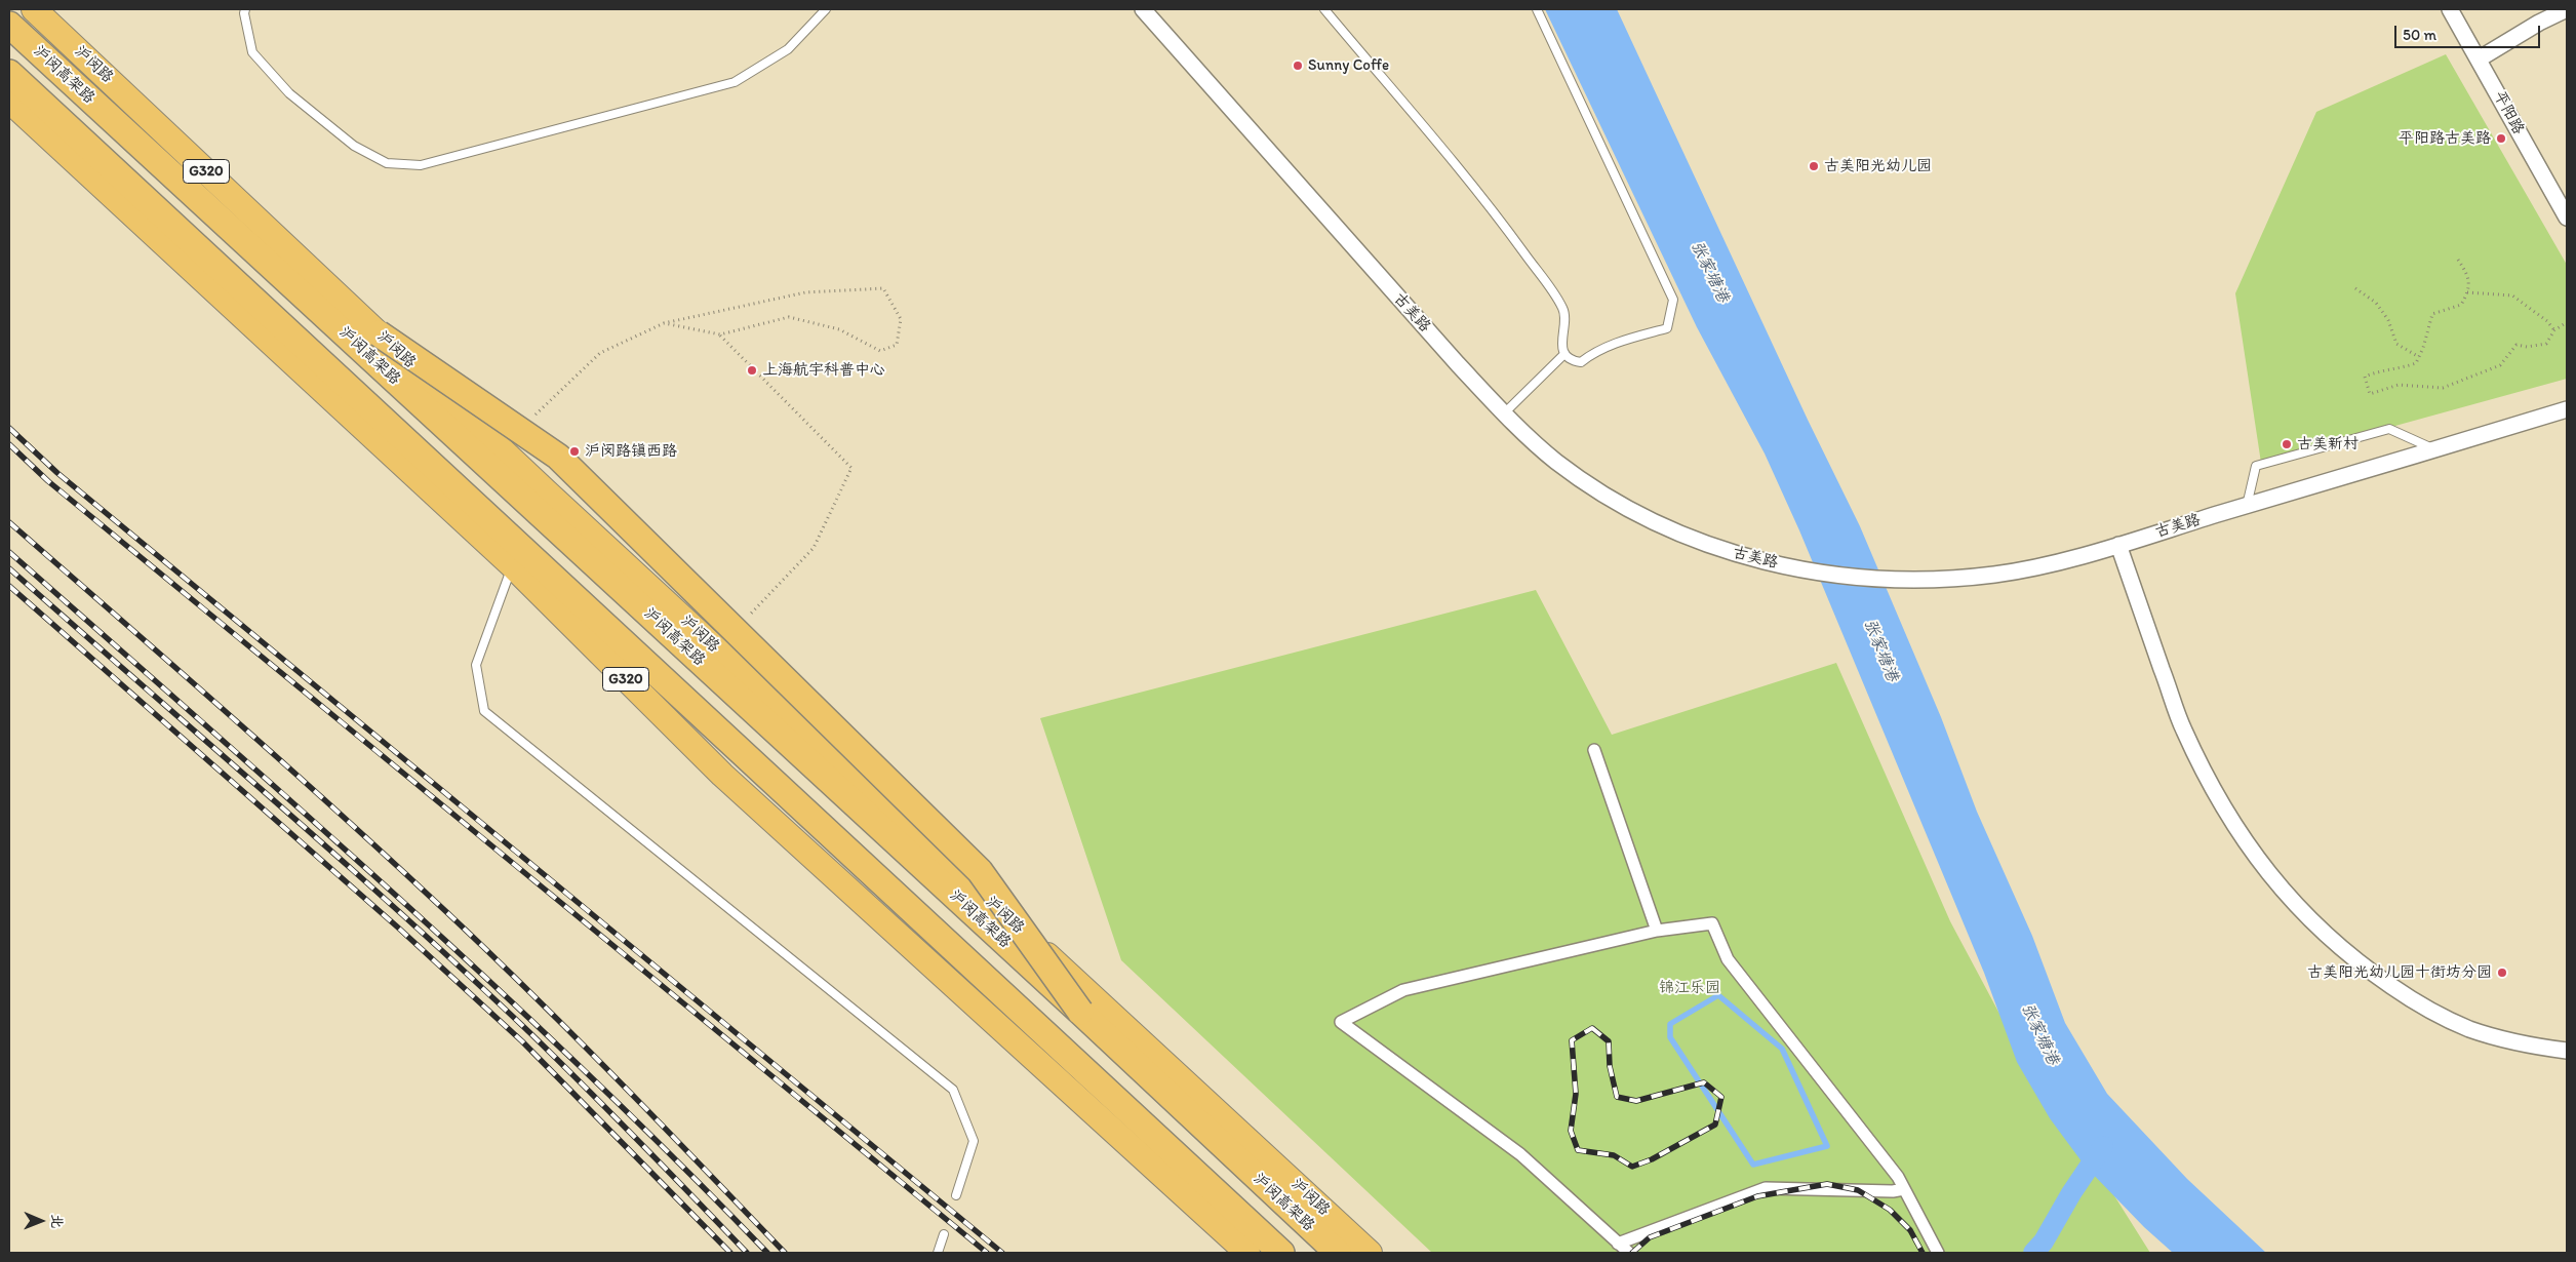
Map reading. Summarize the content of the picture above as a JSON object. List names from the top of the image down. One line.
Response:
{"streets":{"highway":["沪闵高架路"],"main road":["沪闵路","G320"],"street":["平阳路","古美路"]},"water":["张家塘港"],"parks":["锦江乐园"],"places":["Sunny Coffe","平阳路古美路","古美阳光幼儿园","上海航宇科普中心","古美新村","沪闵路镇西路","古美阳光幼儿园十街坊分园"],"scale_bar":"50 m","north":"right"}
